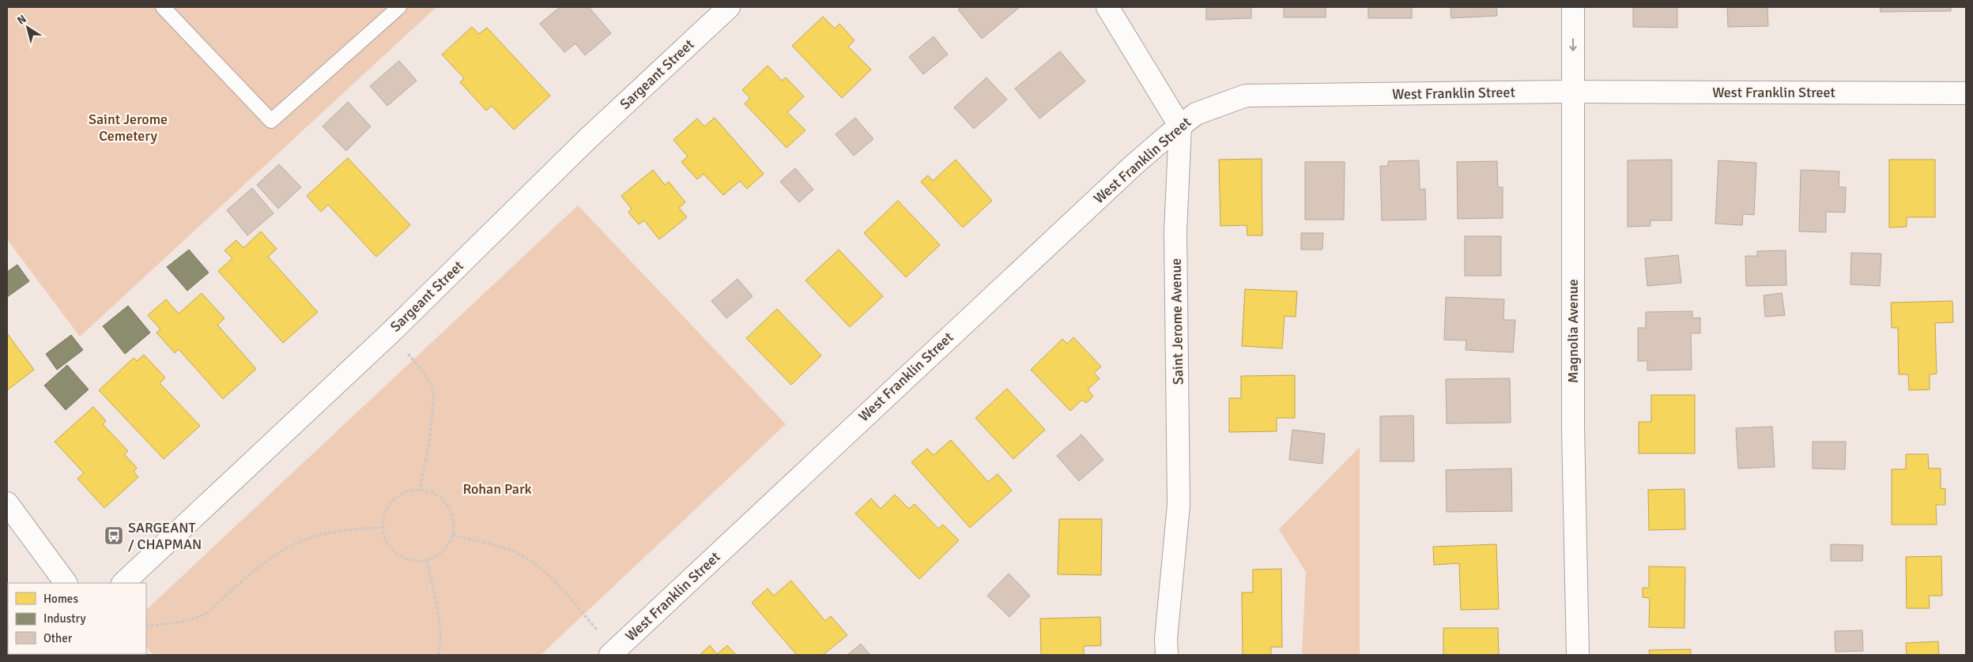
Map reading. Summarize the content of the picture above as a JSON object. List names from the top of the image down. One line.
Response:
{"streets":{"street":["Sargeant Street","West Franklin Street","Saint Jerome Avenue","Magnolia Avenue"]},"crossings":[["West Franklin Street","Saint Jerome Avenue"],["West Franklin Street","Magnolia Avenue"]],"parks":["Saint Jerome Cemetery","Rohan Park"],"places":{"bus stop":["SARGEANT / CHAPMAN"]},"legend":["Homes","Industry","Other"],"north":"top left"}
